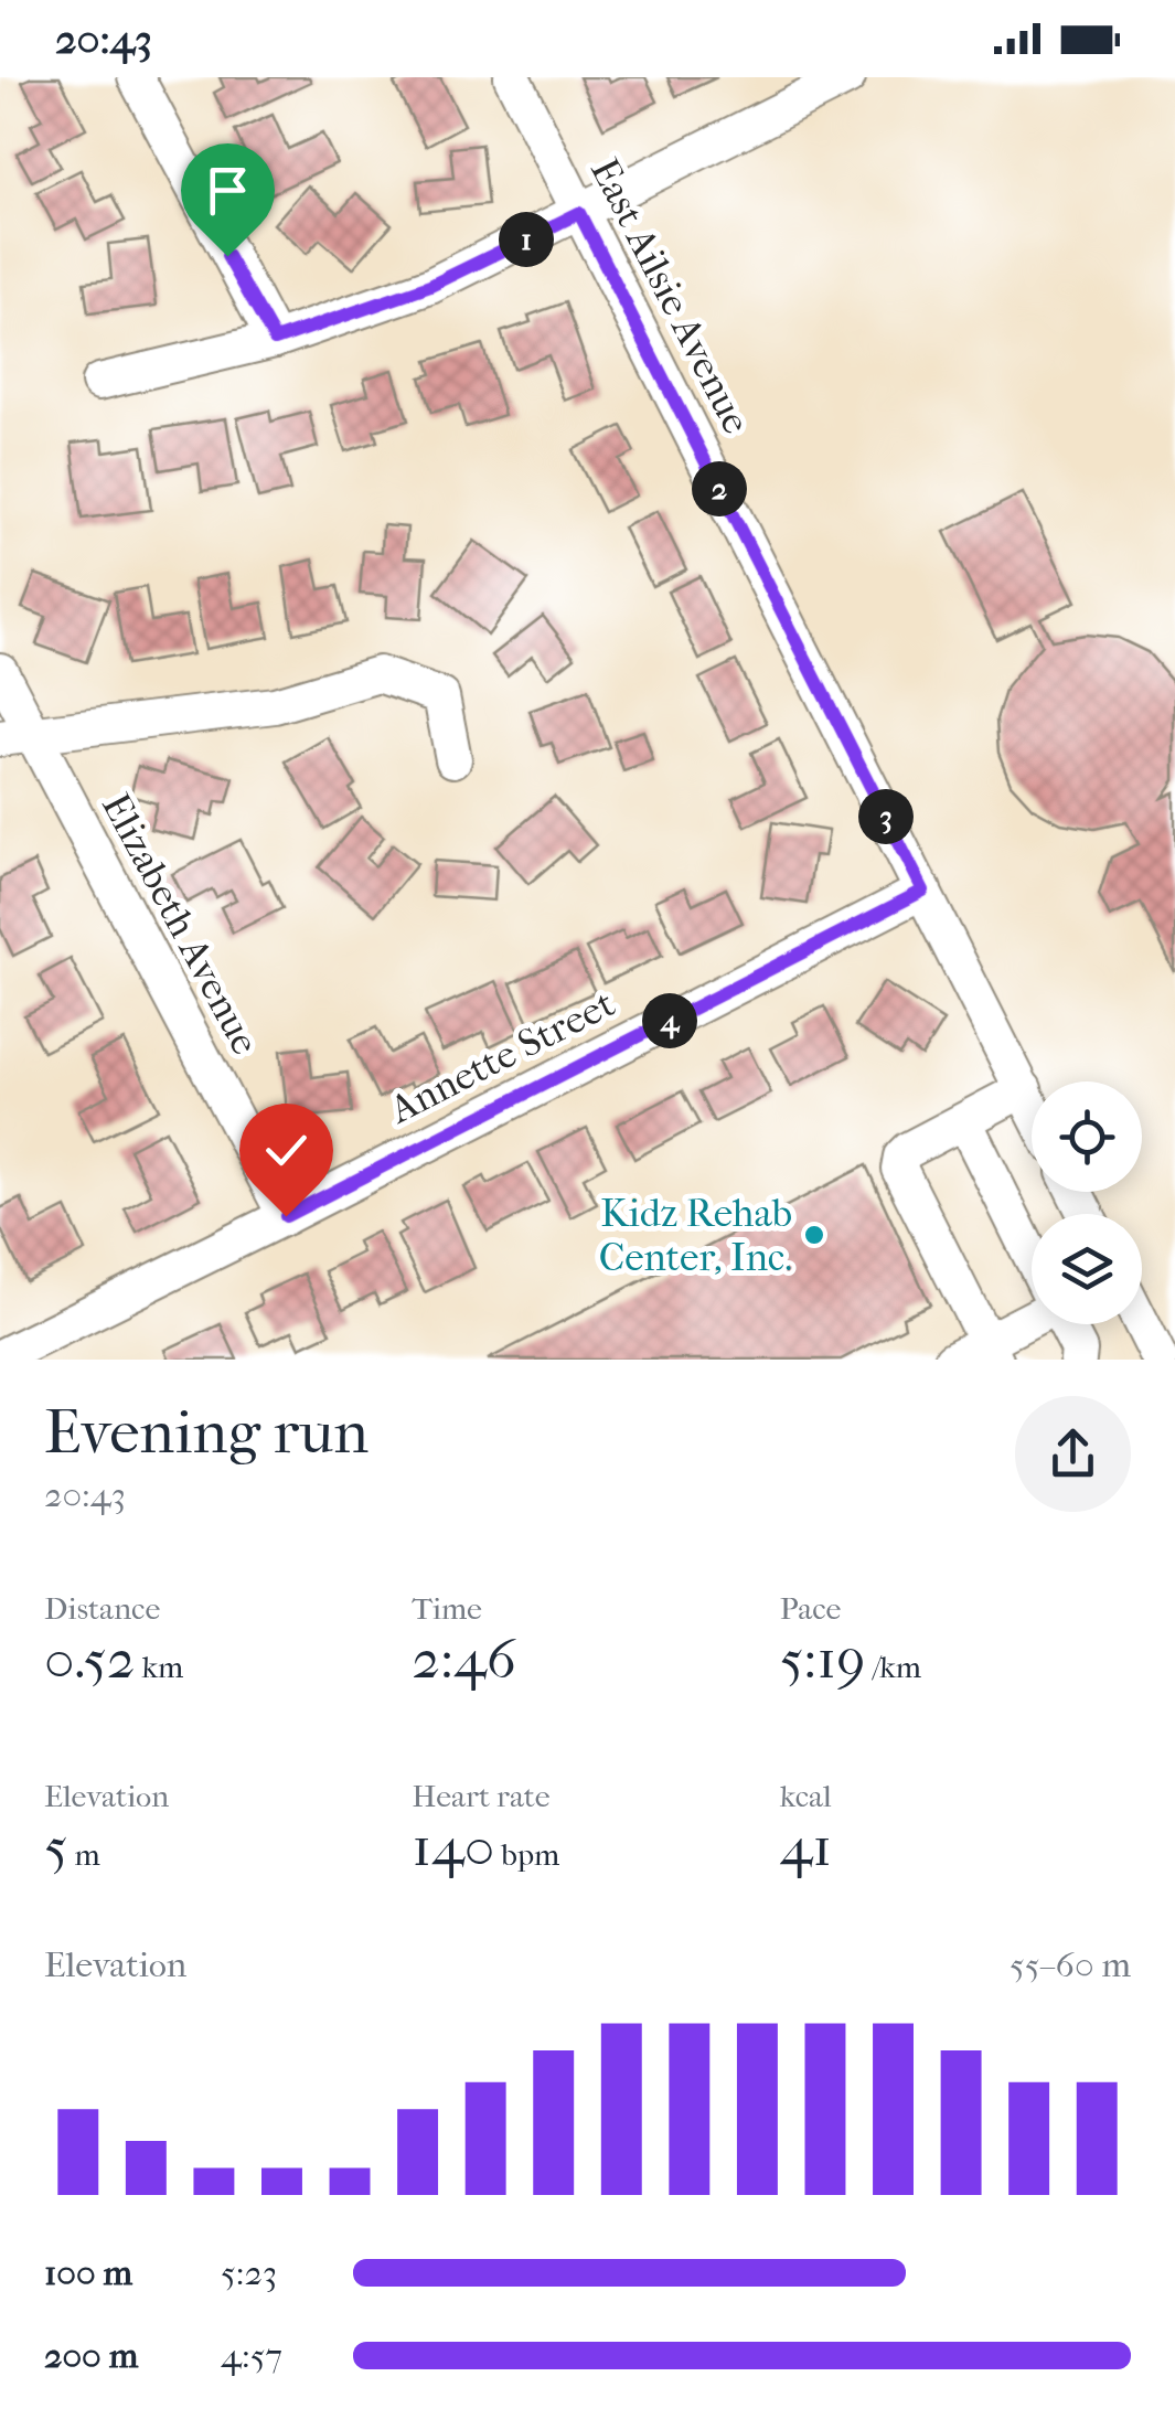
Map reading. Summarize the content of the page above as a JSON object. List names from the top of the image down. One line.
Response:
{"streets":{"street":["East Ailsie Avenue","Elizabeth Avenue","Annette Street"]},"crossings":[["East Ailsie Avenue","Annette Street"],["Elizabeth Avenue","Annette Street"]],"places":["Kidz Rehab Center, Inc."],"page":{"status":"20:43","pins":["1","2","3","4"],"heading":["Evening run","20:43"],"stats":[["Distance","0.52 km"],["Time","2:46"],["Pace","5:19 /km"],["Elevation","5 m"],["Heart rate","140 bpm"],["kcal","41"]],"chart":["Elevation","55–60 m"],"list":[{"name":"100 m","note":"5:23"},{"name":"200 m","note":"4:57"}]}}
